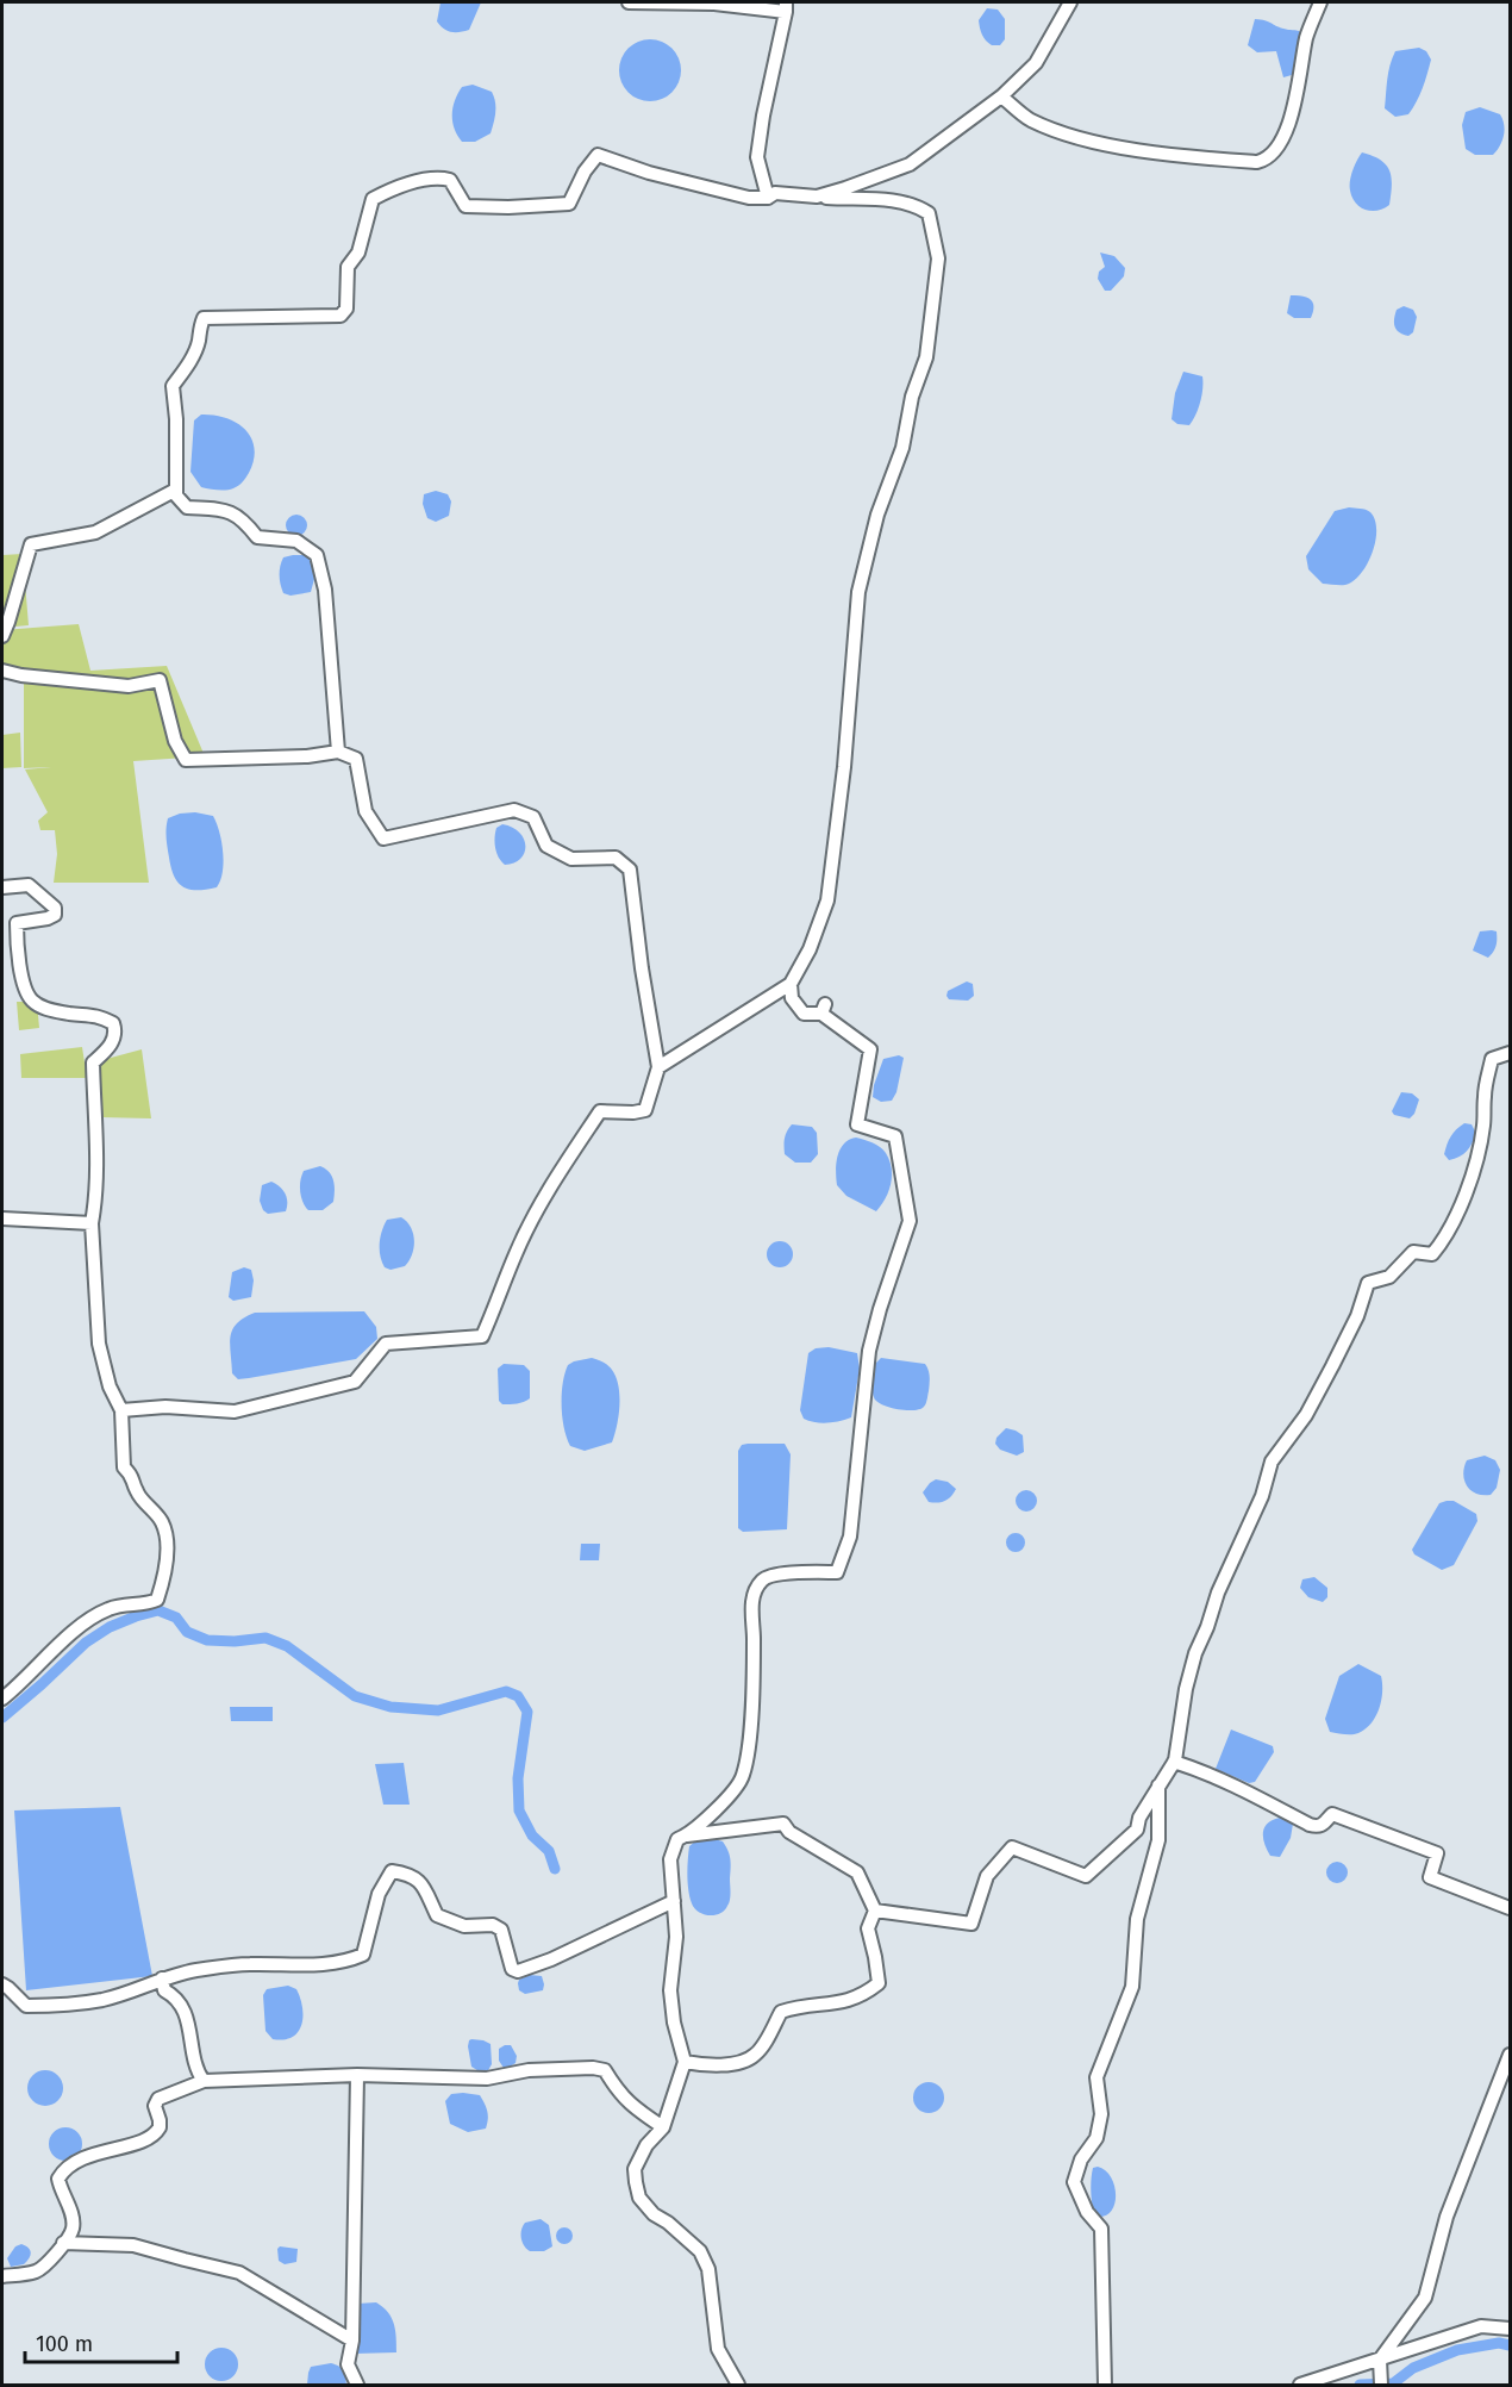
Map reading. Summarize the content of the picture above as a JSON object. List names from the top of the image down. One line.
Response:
{"scale_bar":"100 m"}
